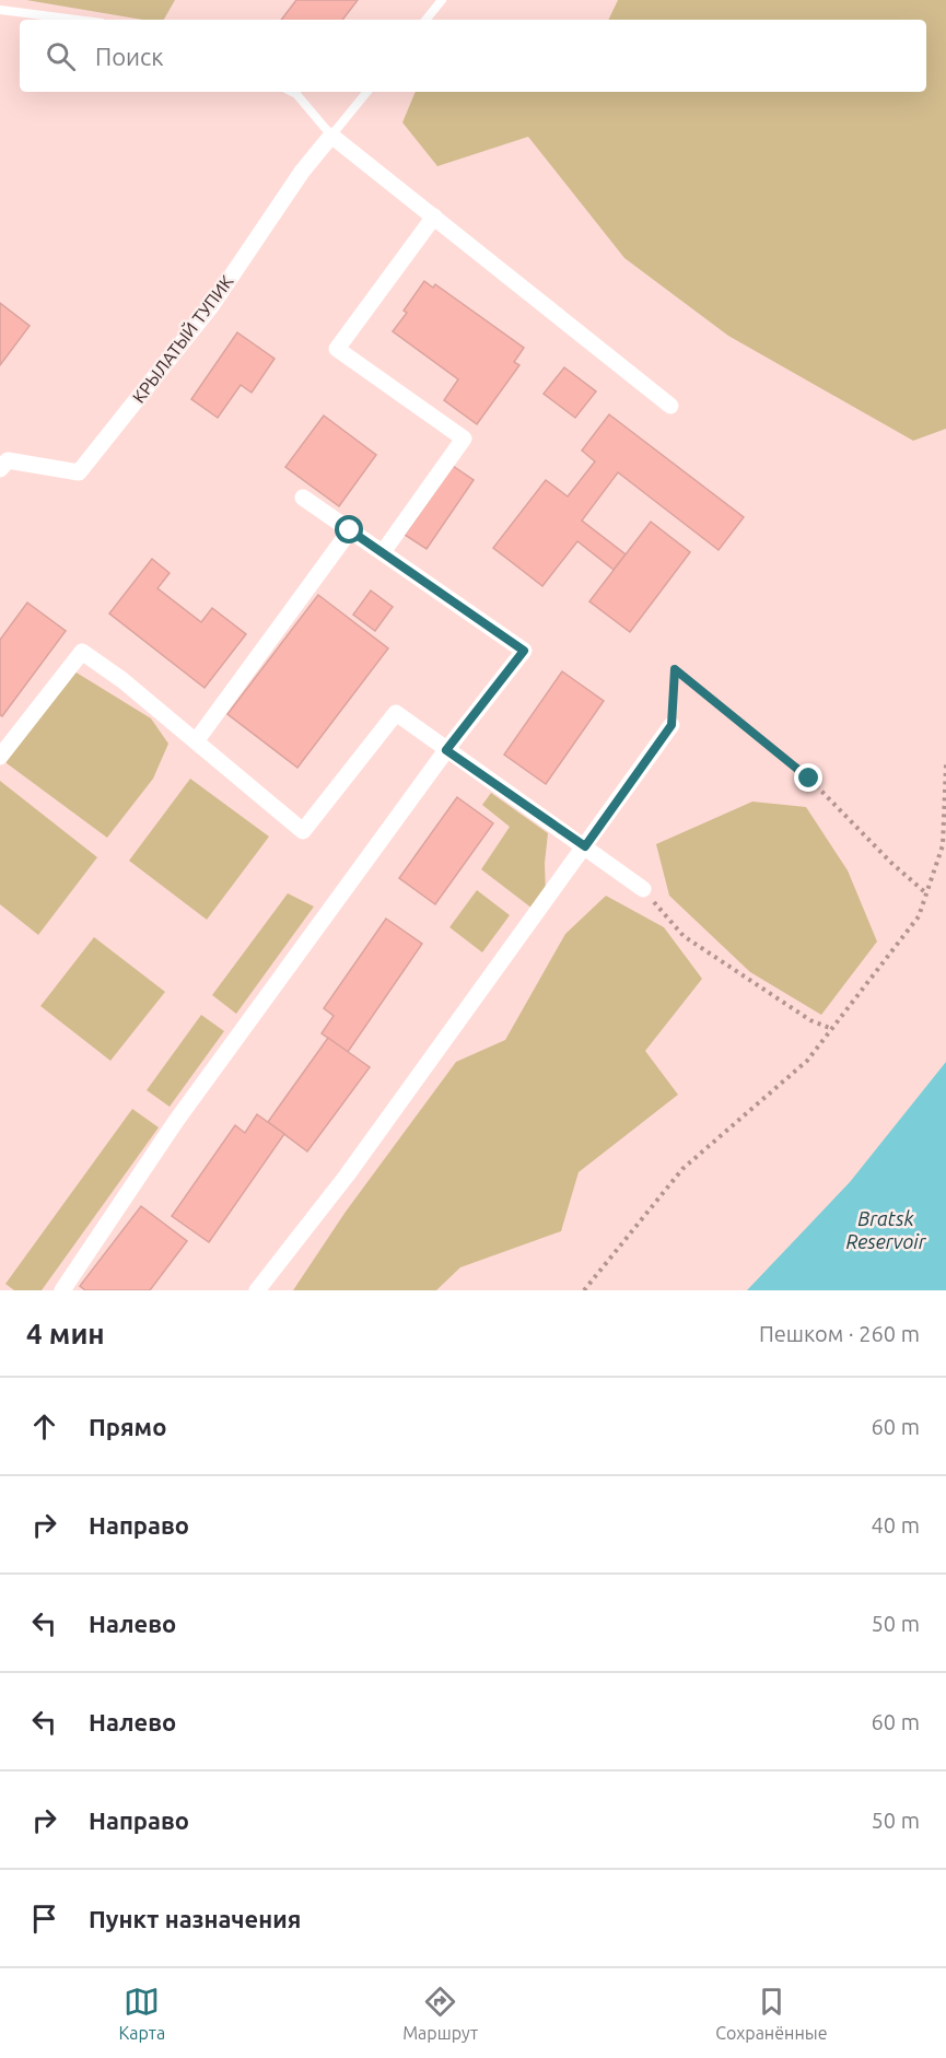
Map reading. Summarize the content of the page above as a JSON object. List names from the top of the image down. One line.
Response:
{"streets":{"street":["КРЫЛАТЫЙ ТУПИК"]},"water":["Bratsk Reservoir"],"page":{"search":"Поиск","heading":["4 мин","Пешком · 260 m"],"list":[["Прямо","60 m"],["Направо","40 m"],["Налево","50 m"],["Налево","60 m"],["Направо","50 m"],"Пункт назначения"],"nav":["Карта","Маршрут","Сохранённые"]}}
